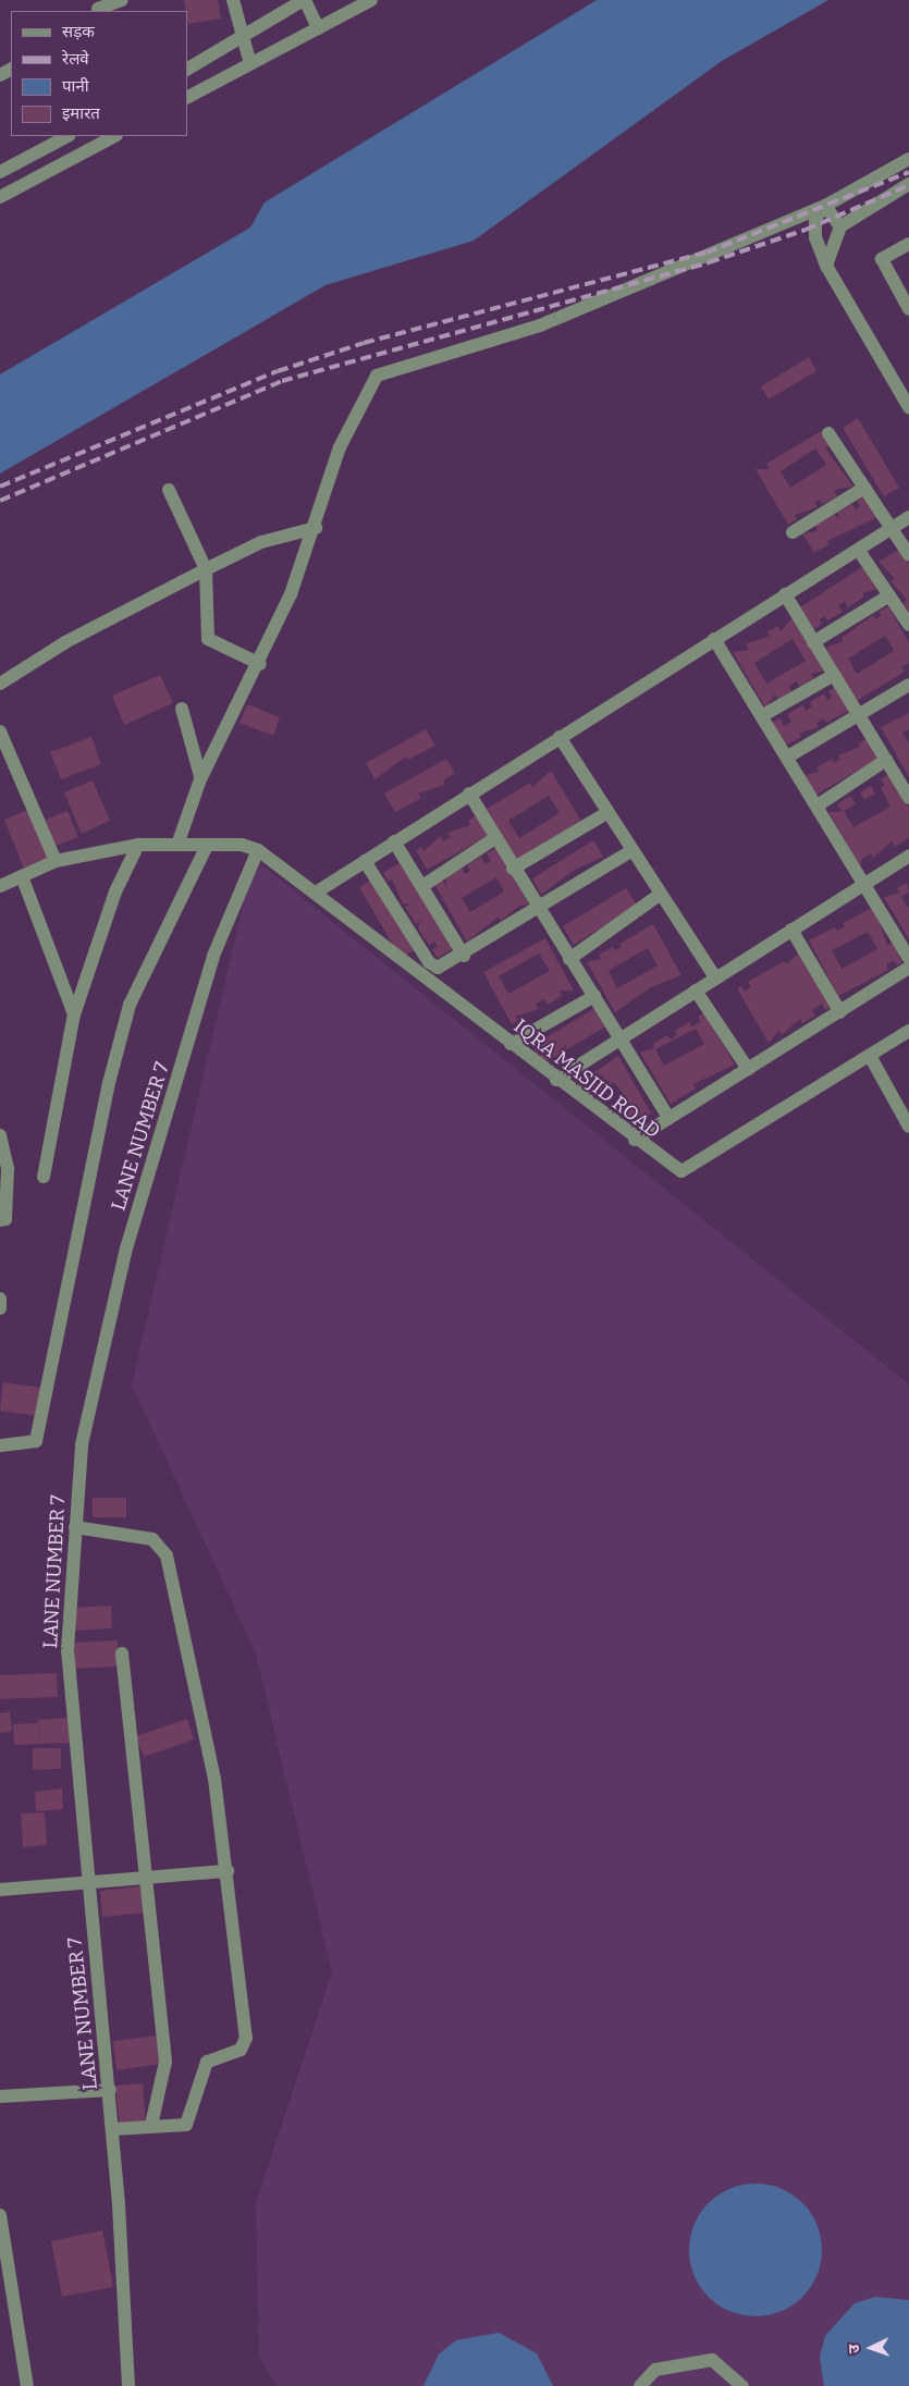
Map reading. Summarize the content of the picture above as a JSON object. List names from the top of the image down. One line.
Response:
{"streets":{"street":["IQRA MASJID ROAD","LANE NUMBER 7"]},"crossings":[["IQRA MASJID ROAD","LANE NUMBER 7"]],"legend":["सड़क","रेलवे","पानी","इमारत"],"north":"left"}
